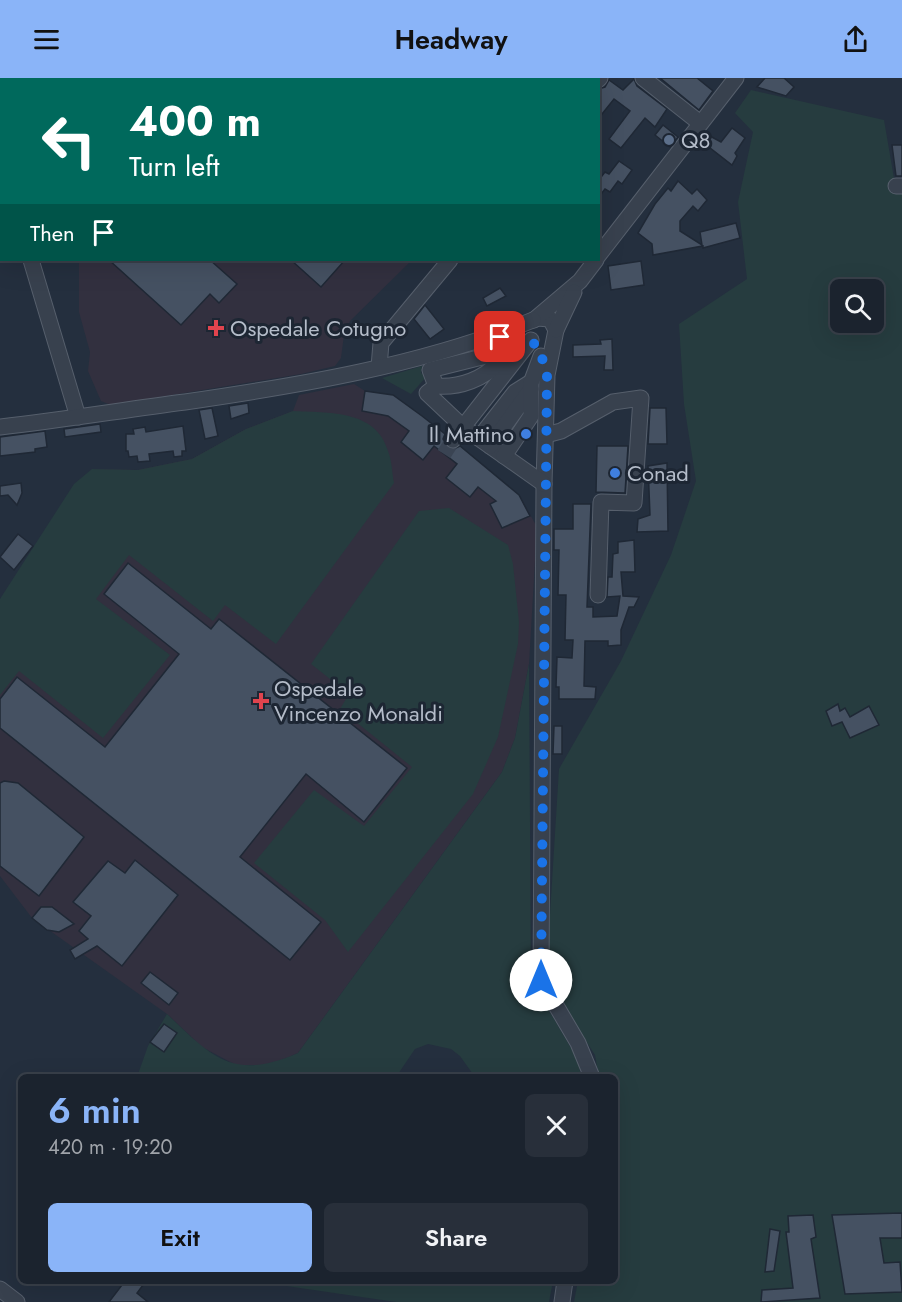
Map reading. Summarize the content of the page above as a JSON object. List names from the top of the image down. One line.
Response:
{"places":{"other":["Q8","Il Mattino","Conad"],"health":["Ospedale Cotugno","Ospedale Vincenzo Monaldi"]},"page":{"header":"Headway","turn":["400 m","Turn left"],"then":"Then","heading":["6 min","420 m · 19:20"],"buttons":["Exit","Share"]}}
